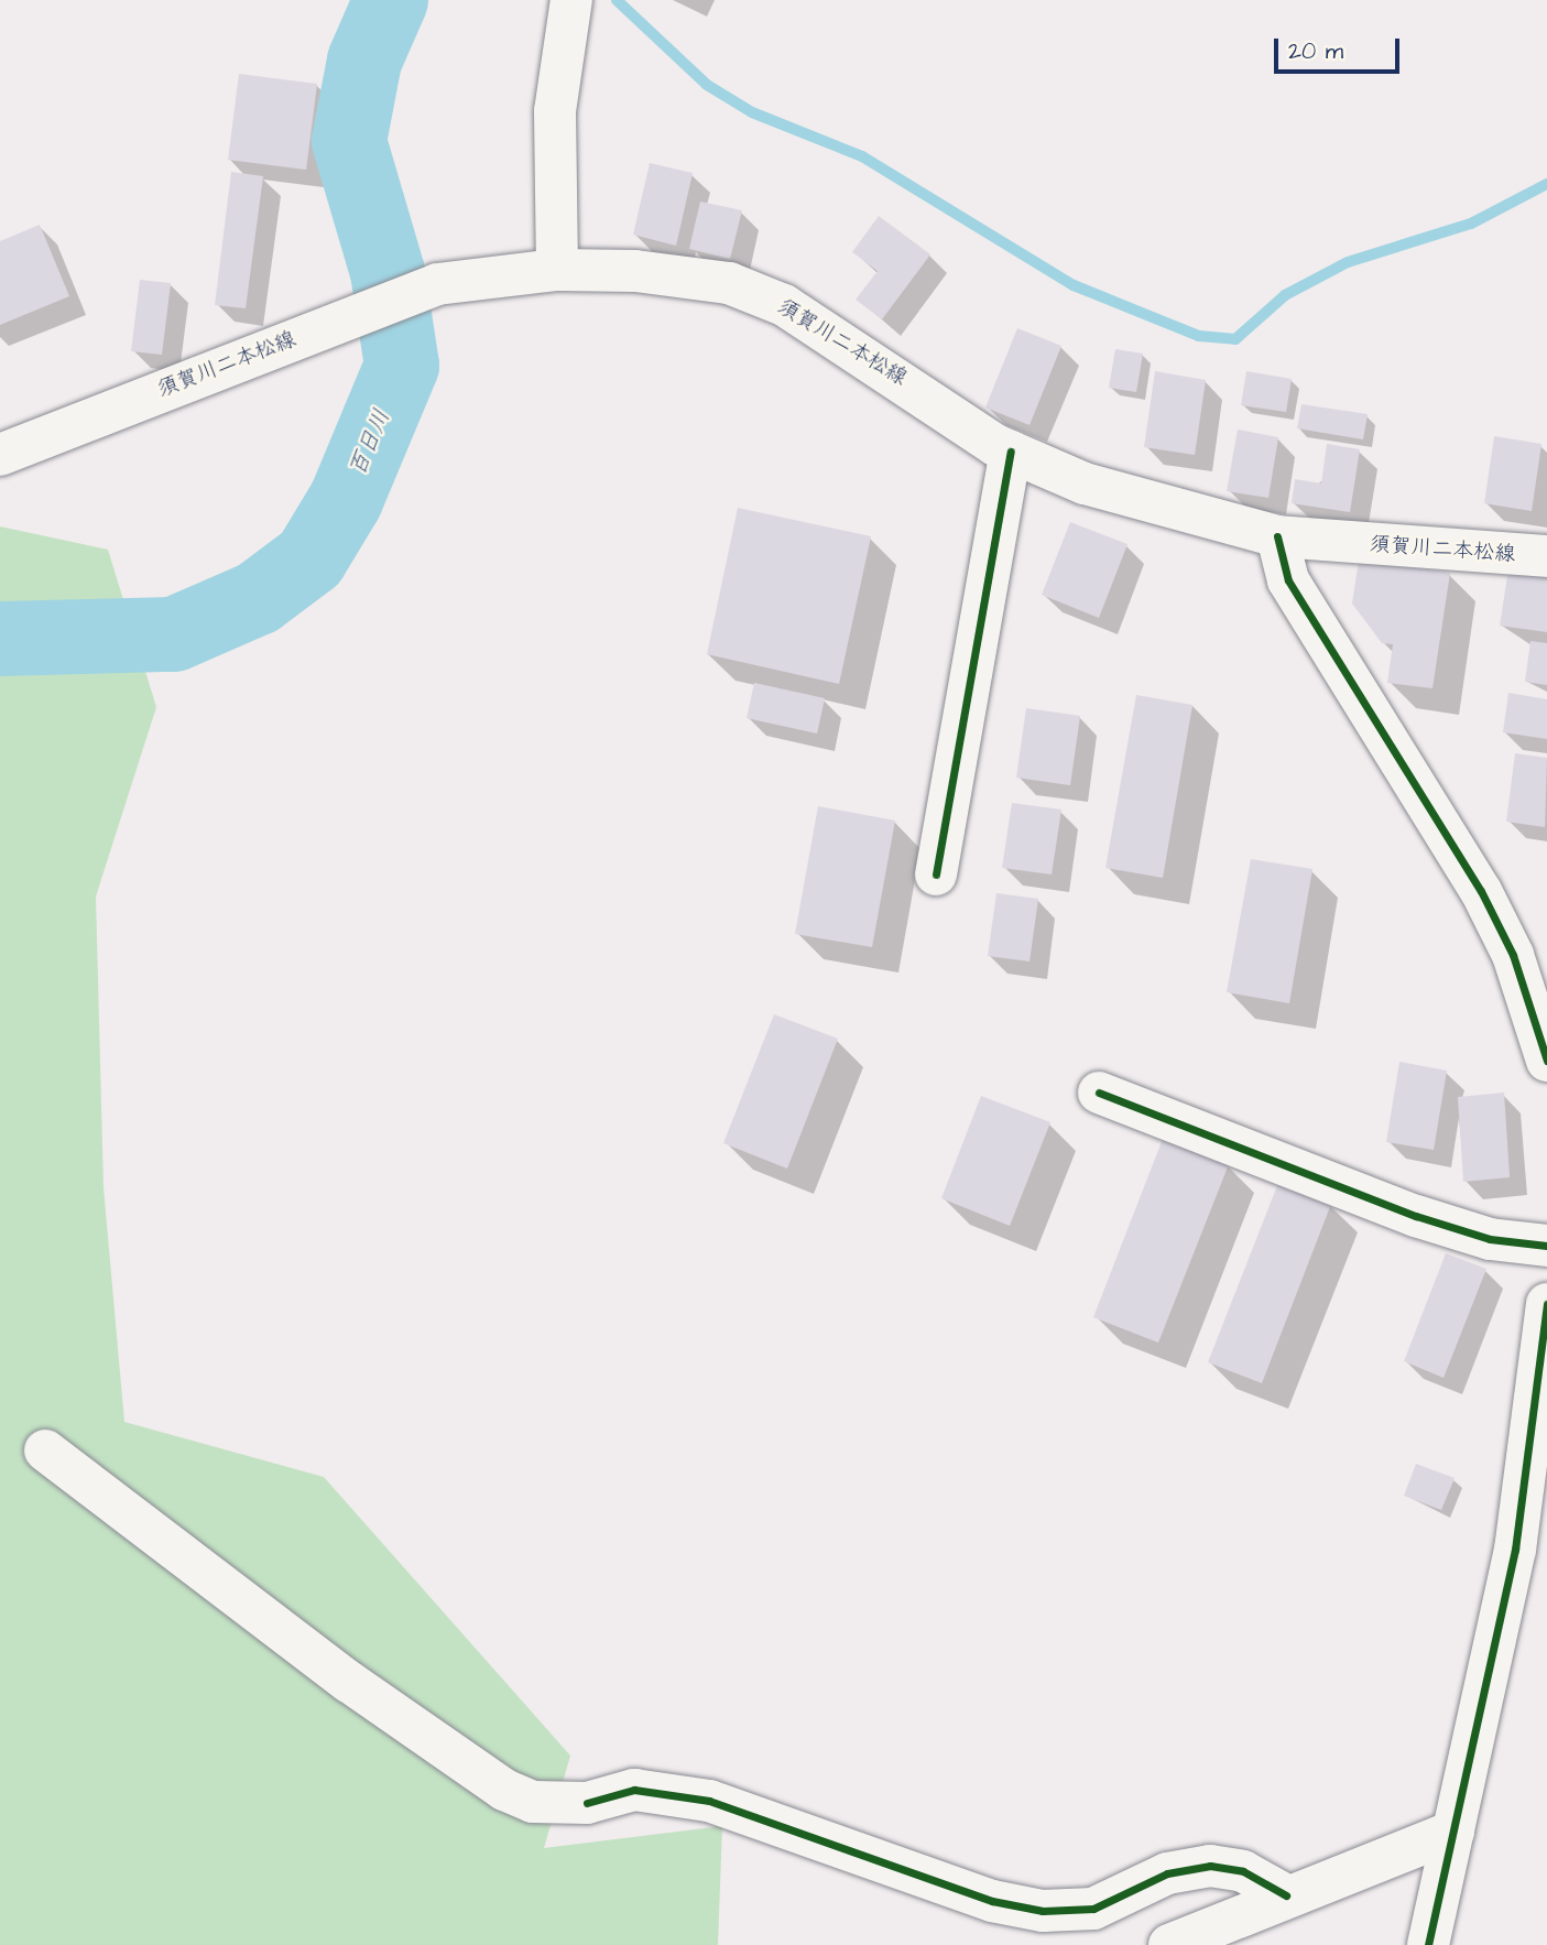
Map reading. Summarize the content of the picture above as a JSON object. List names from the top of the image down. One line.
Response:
{"streets":{"street":["須賀川二本松線"]},"water":["百日川"],"scale_bar":"20 m"}
